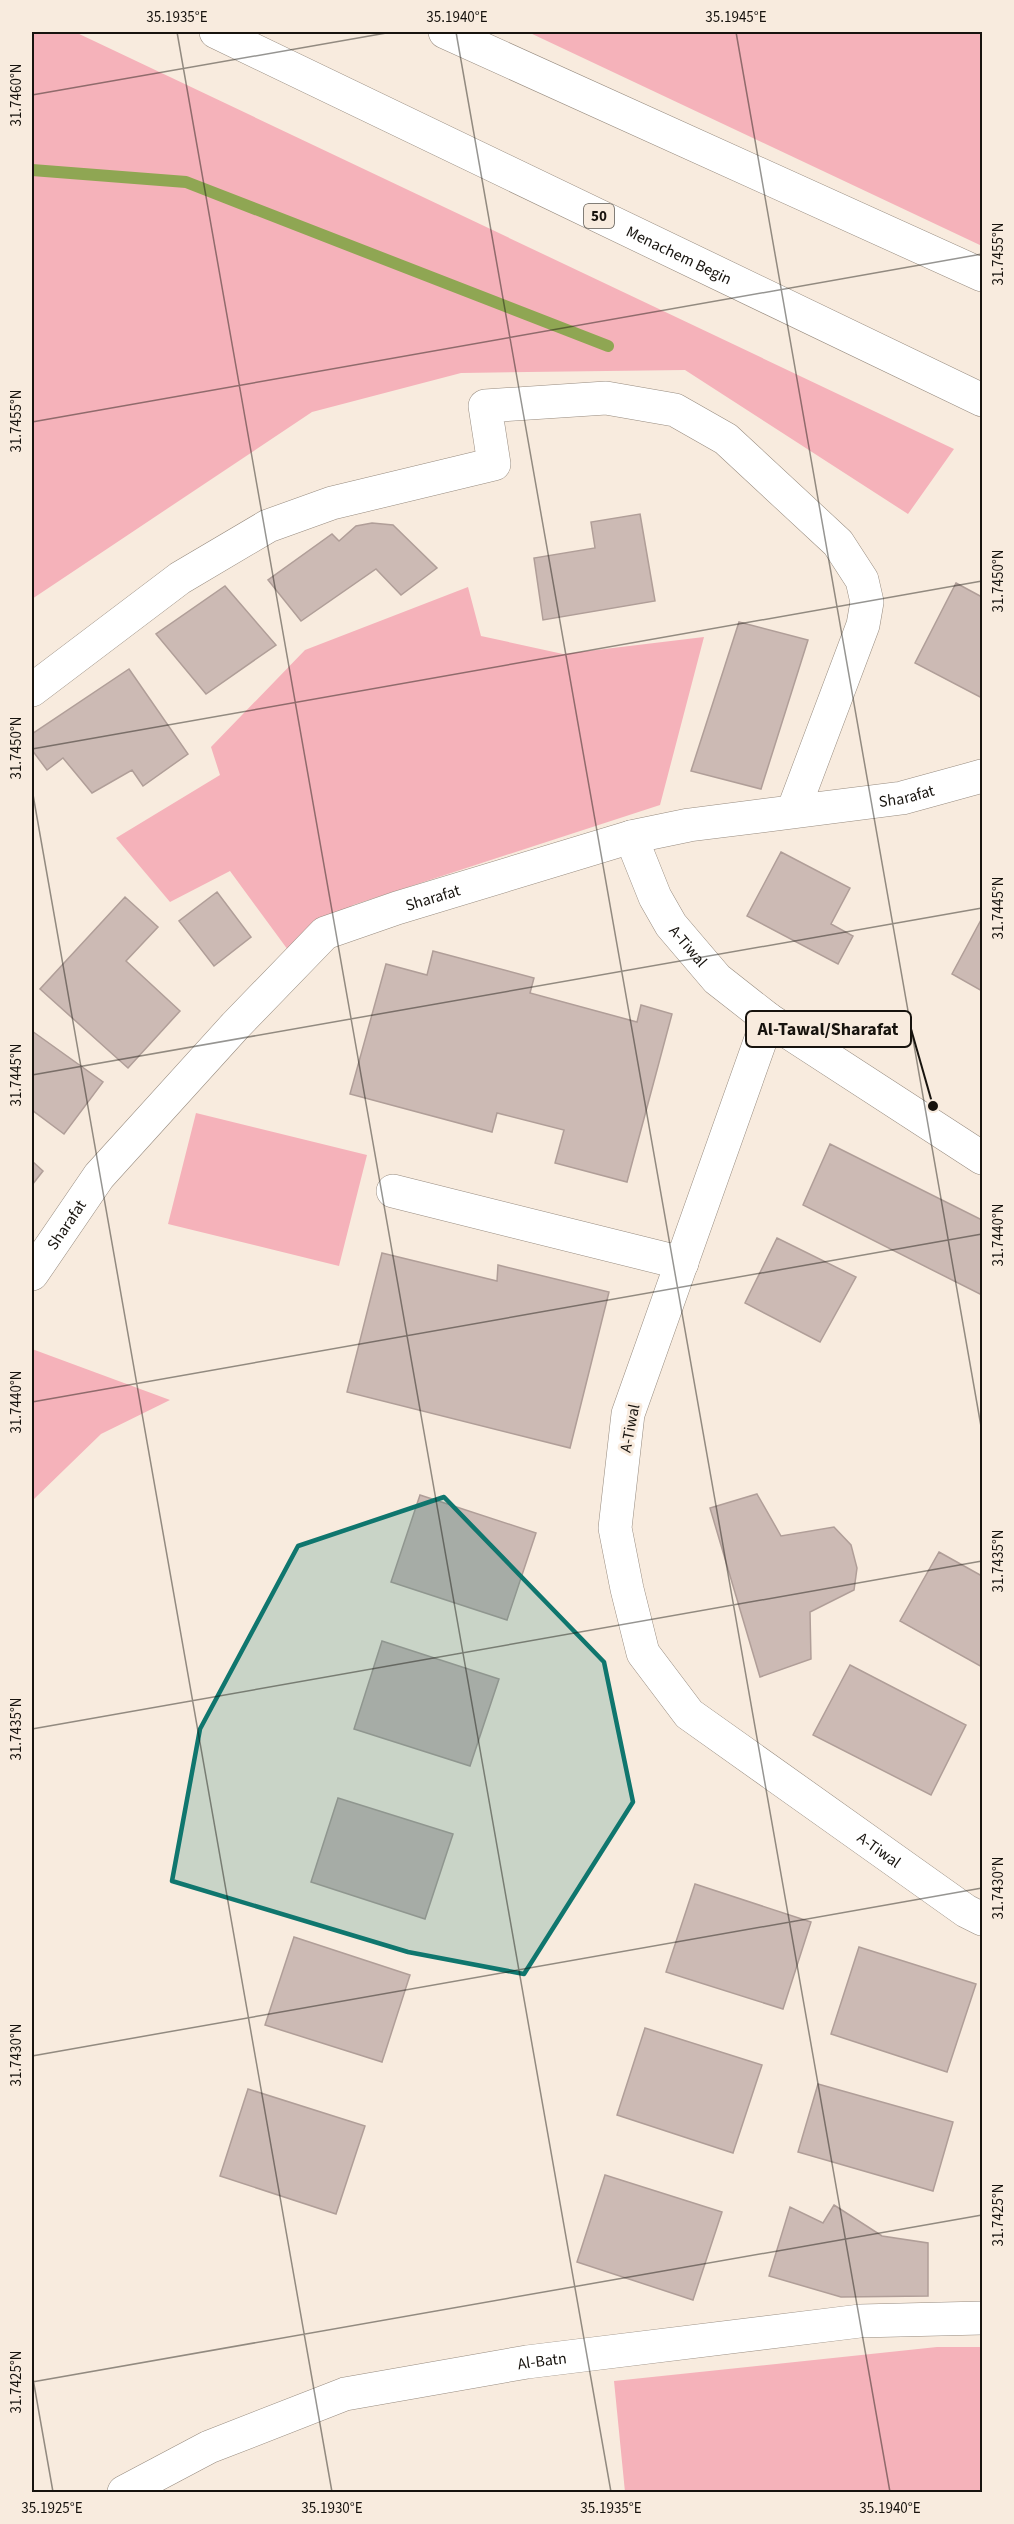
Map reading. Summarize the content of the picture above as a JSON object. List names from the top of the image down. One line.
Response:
{"streets":{"main road":["50","Menachem Begin","Sharafat","A-Tiwal","Al-Batn"]},"crossings":[["Sharafat","A-Tiwal"]],"places":["Al-Tawal/Sharafat"],"coordinates":["35.1935°E","35.1940°E","35.1945°E","31.7460°N","31.7455°N","31.7450°N","31.7445°N","31.7440°N","31.7435°N","31.7430°N","31.7425°N","35.1925°E","35.1930°E"]}
